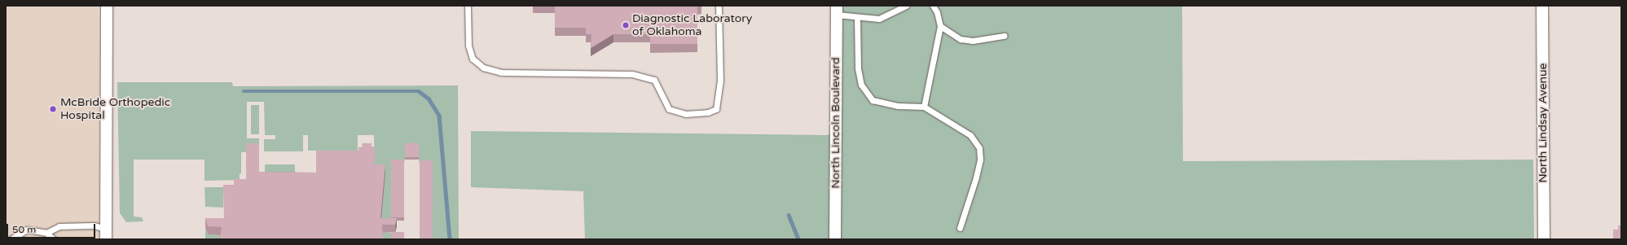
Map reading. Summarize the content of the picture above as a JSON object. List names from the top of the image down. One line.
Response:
{"streets":{"street":["North Lincoln Boulevard","North Lindsay Avenue"]},"places":["Diagnostic Laboratory of Oklahoma","McBride Orthopedic Hospital"],"scale_bar":"50 m"}
